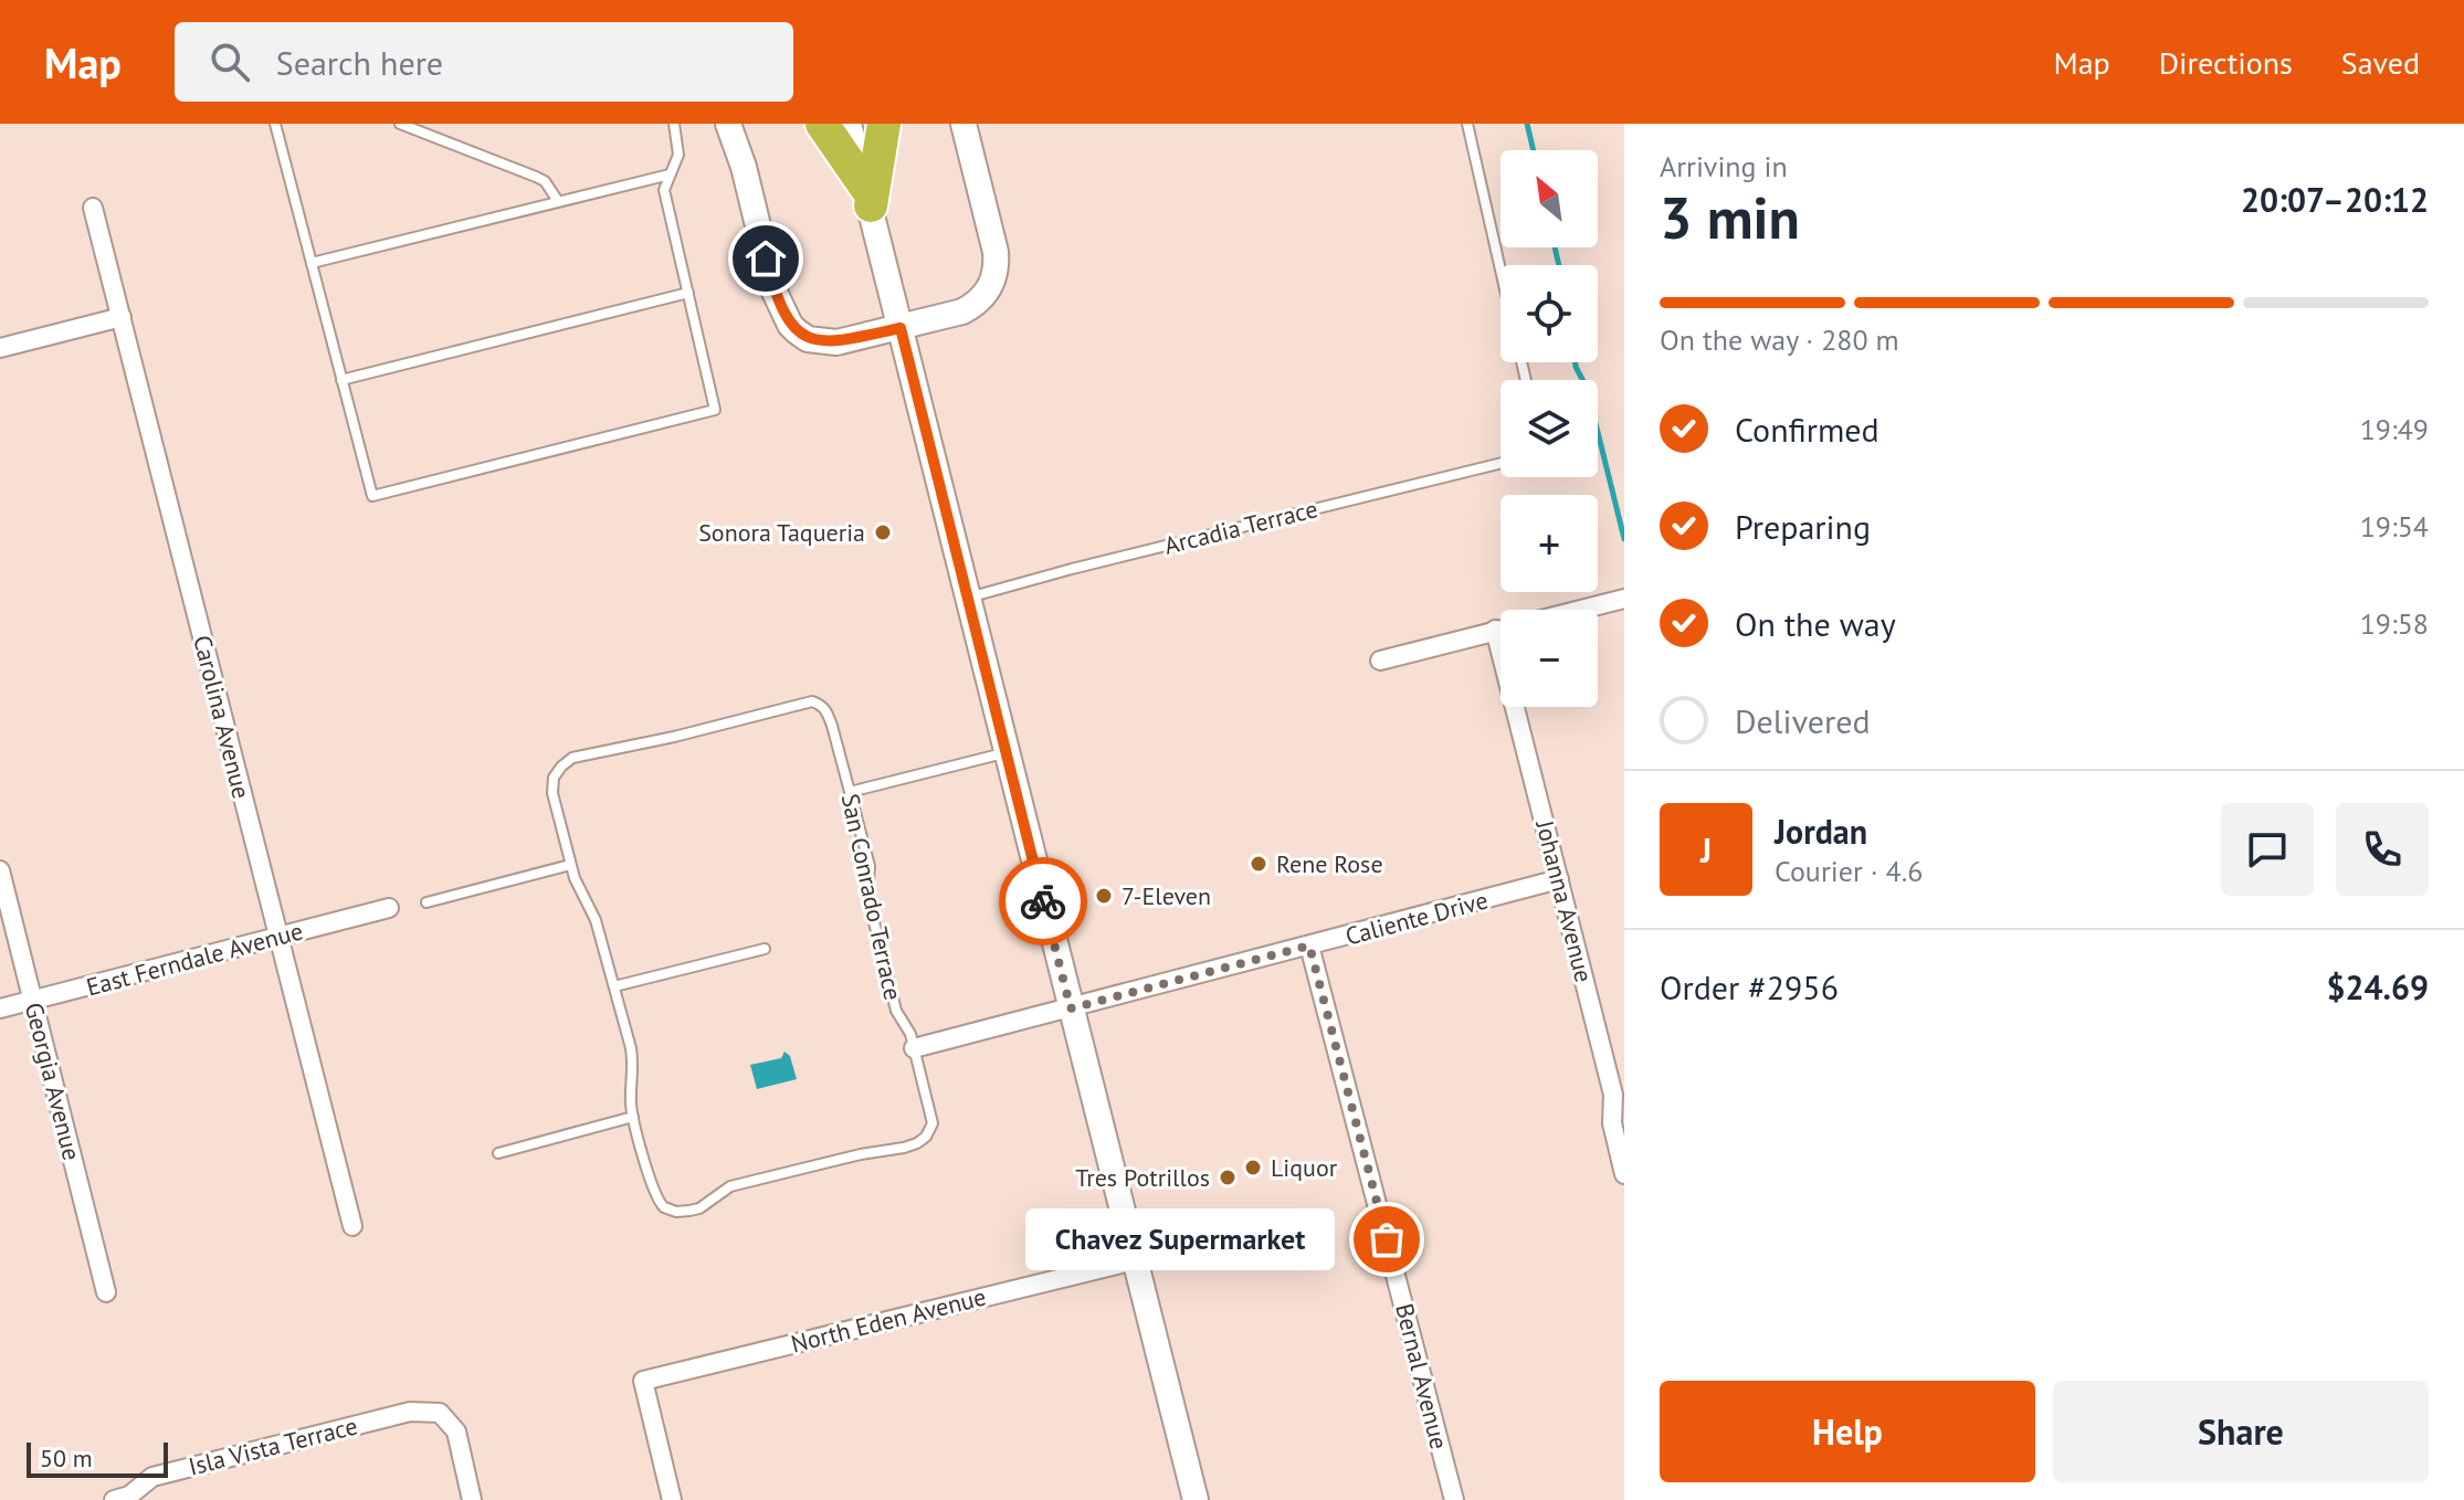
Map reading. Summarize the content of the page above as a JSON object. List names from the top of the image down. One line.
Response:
{"streets":{"street":["Carolina Avenue","Johanna Avenue","Caliente Drive","East Ferndale Avenue","Georgia Avenue","North Eden Avenue","Bernal Avenue","Isla Vista Terrace"],"lane":["Arcadia Terrace","San Conrado Terrace"]},"crossings":[["Carolina Avenue","East Ferndale Avenue"],["San Conrado Terrace","Caliente Drive"],["Johanna Avenue","Caliente Drive"],["Caliente Drive","Bernal Avenue"],["East Ferndale Avenue","Georgia Avenue"]],"places":["Sonora Taqueria","Rene Rose","7-Eleven","Liquor","Tres Potrillos","Chavez Supermarket"],"scale_bar":"50 m","north":"top left","page":{"header":"Map","search":"Search here","nav":["Map","Directions","Saved"],"heading":["3 min","Arriving in","20:07–20:12"],"panel":["Jordan","Courier · 4.6","Order #2956","$24.69"],"map_buttons":["+","−"],"bar":"On the way · 280 m","list":[["Confirmed","19:49"],["Preparing","19:54"],["On the way","19:58"],"Delivered"],"round":"J","bubble":"Chavez Supermarket","buttons":["Help","Share"],"scale":"50 m"}}
